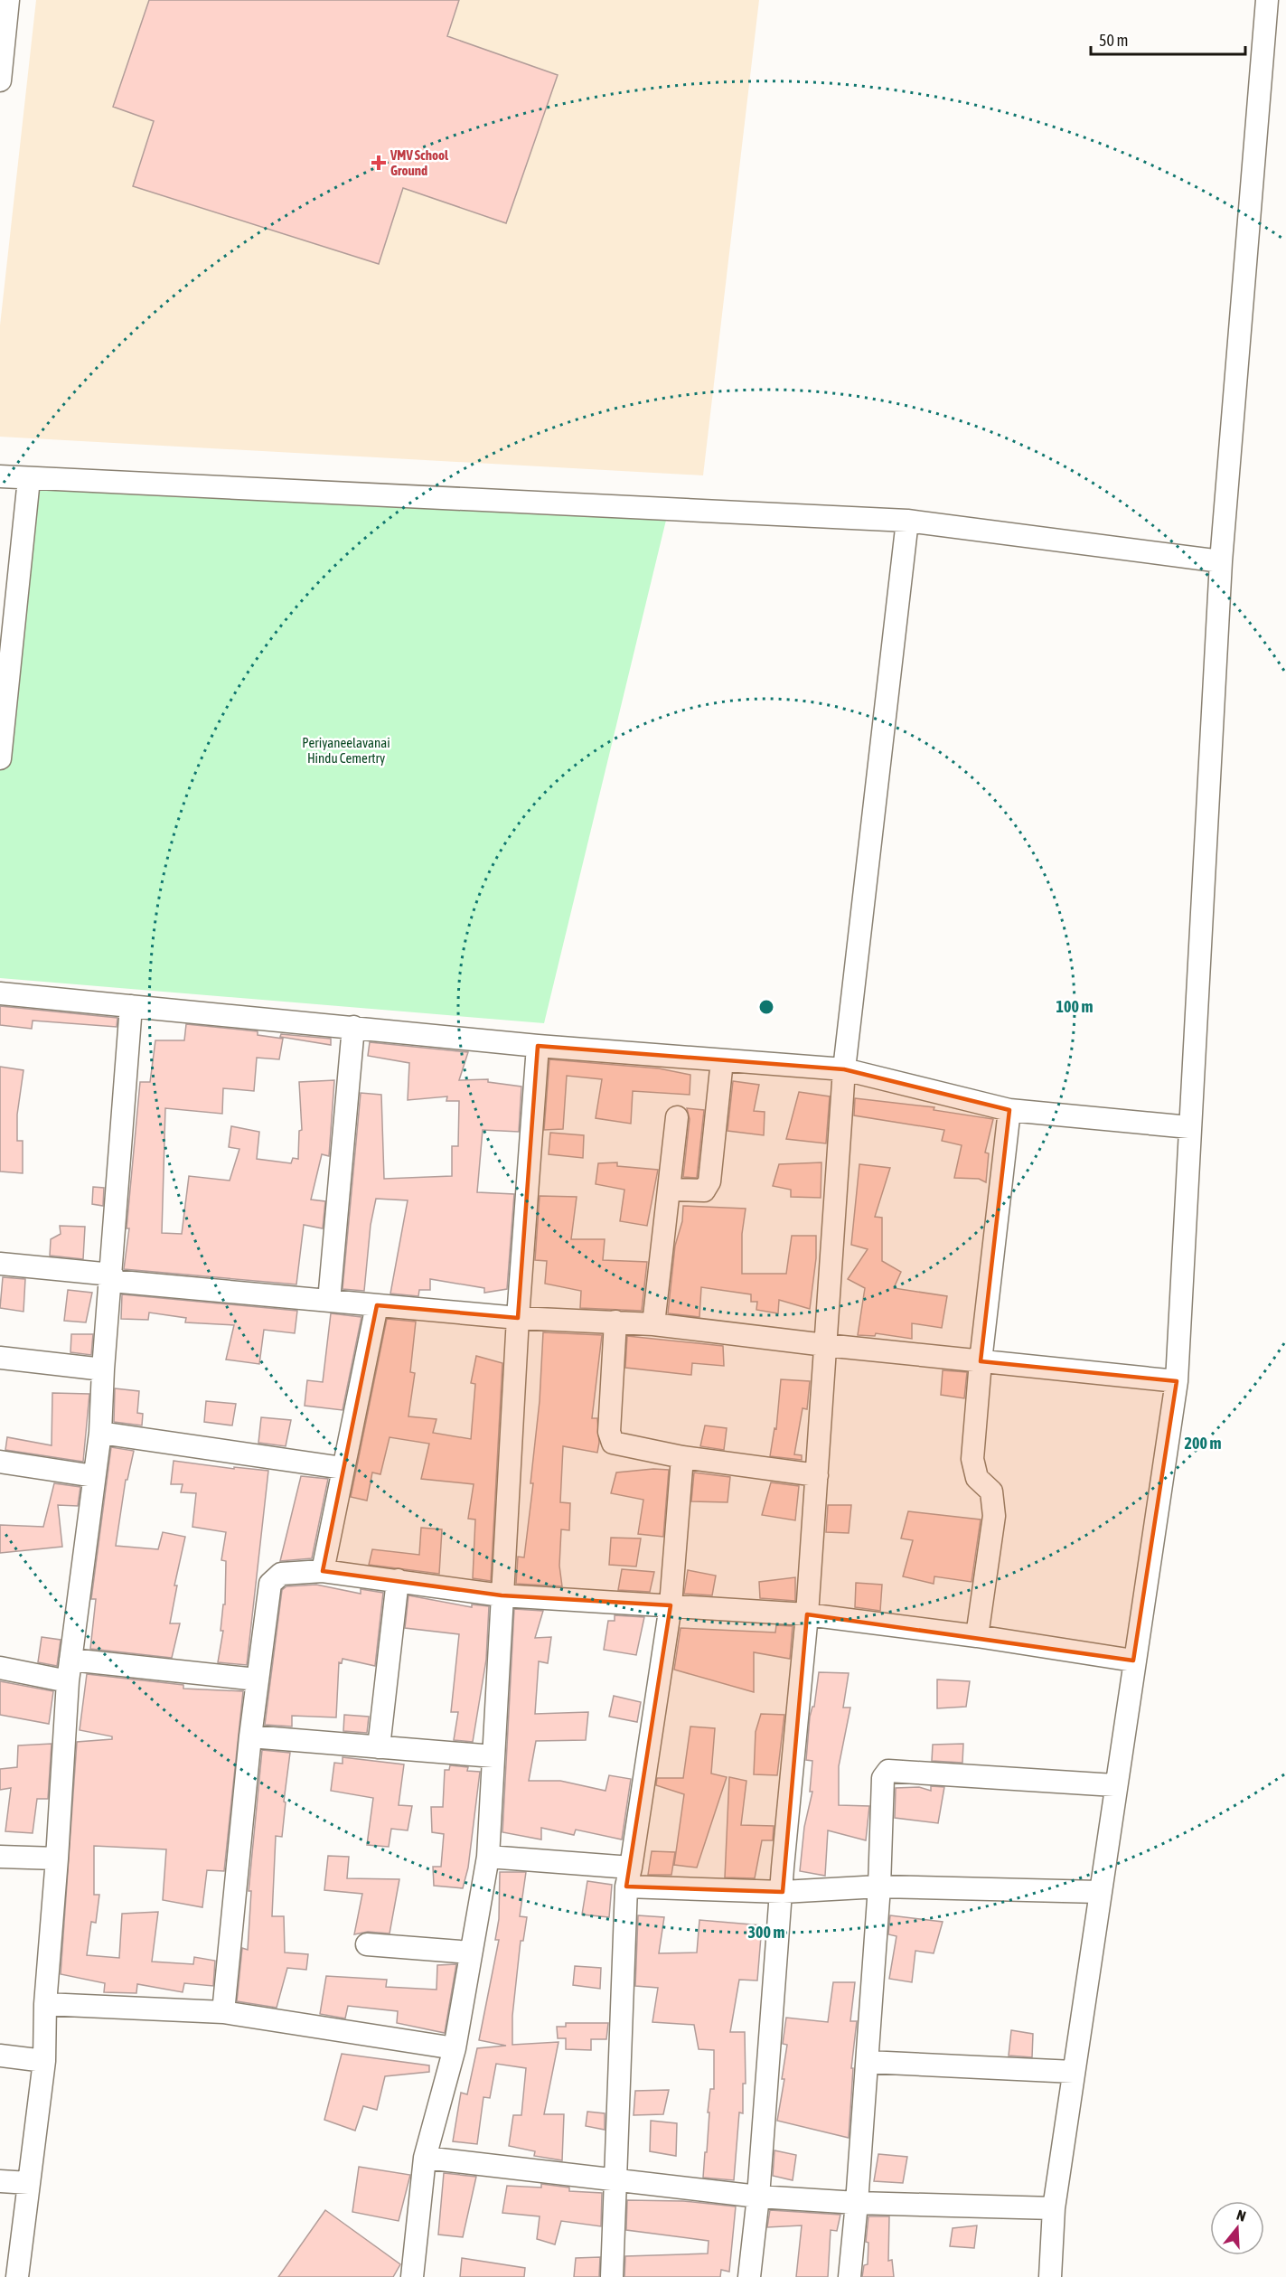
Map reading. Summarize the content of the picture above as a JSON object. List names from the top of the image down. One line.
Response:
{"parks":["Periyaneelavanai Hindu Cemertry"],"places":{"health":["VMV School Ground"]},"scale_bar":"50 m","north":"top","rings":["100 m","200 m","300 m"]}
